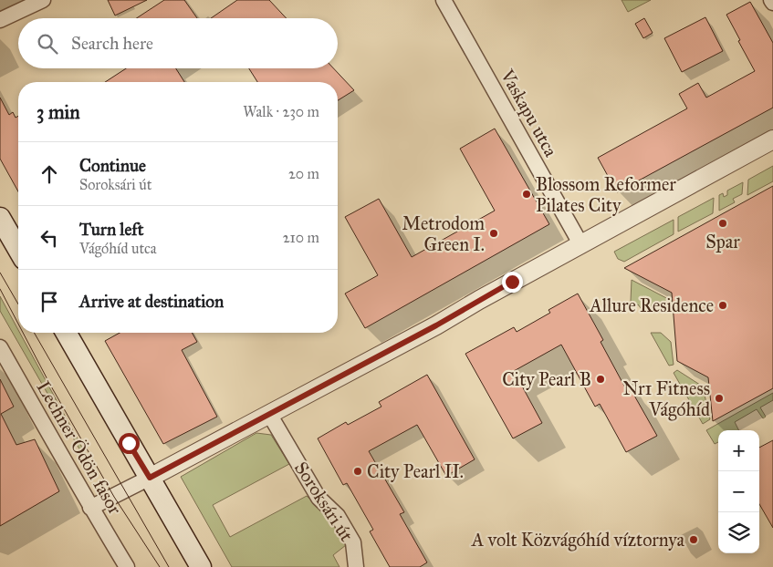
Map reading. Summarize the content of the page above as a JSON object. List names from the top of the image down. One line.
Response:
{"streets":{"street":["Vaskapu utca","Lechner Ödön fasor","Soroksári út"]},"places":["Blossom Reformer Pilates City","Spar","Metrodom Green I.","Allure Residence","City Pearl B","Nr1 Fitness Vágóhíd","City Pearl II.","A volt Közvágóhíd víztornya"],"page":{"search":"Search here","heading":["3 min","Walk · 230 m"],"list":[["Continue","Soroksári út","20 m"],["Turn left","Vágóhíd utca","210 m"],"Arrive at destination"],"map_buttons":["+","−"]}}
